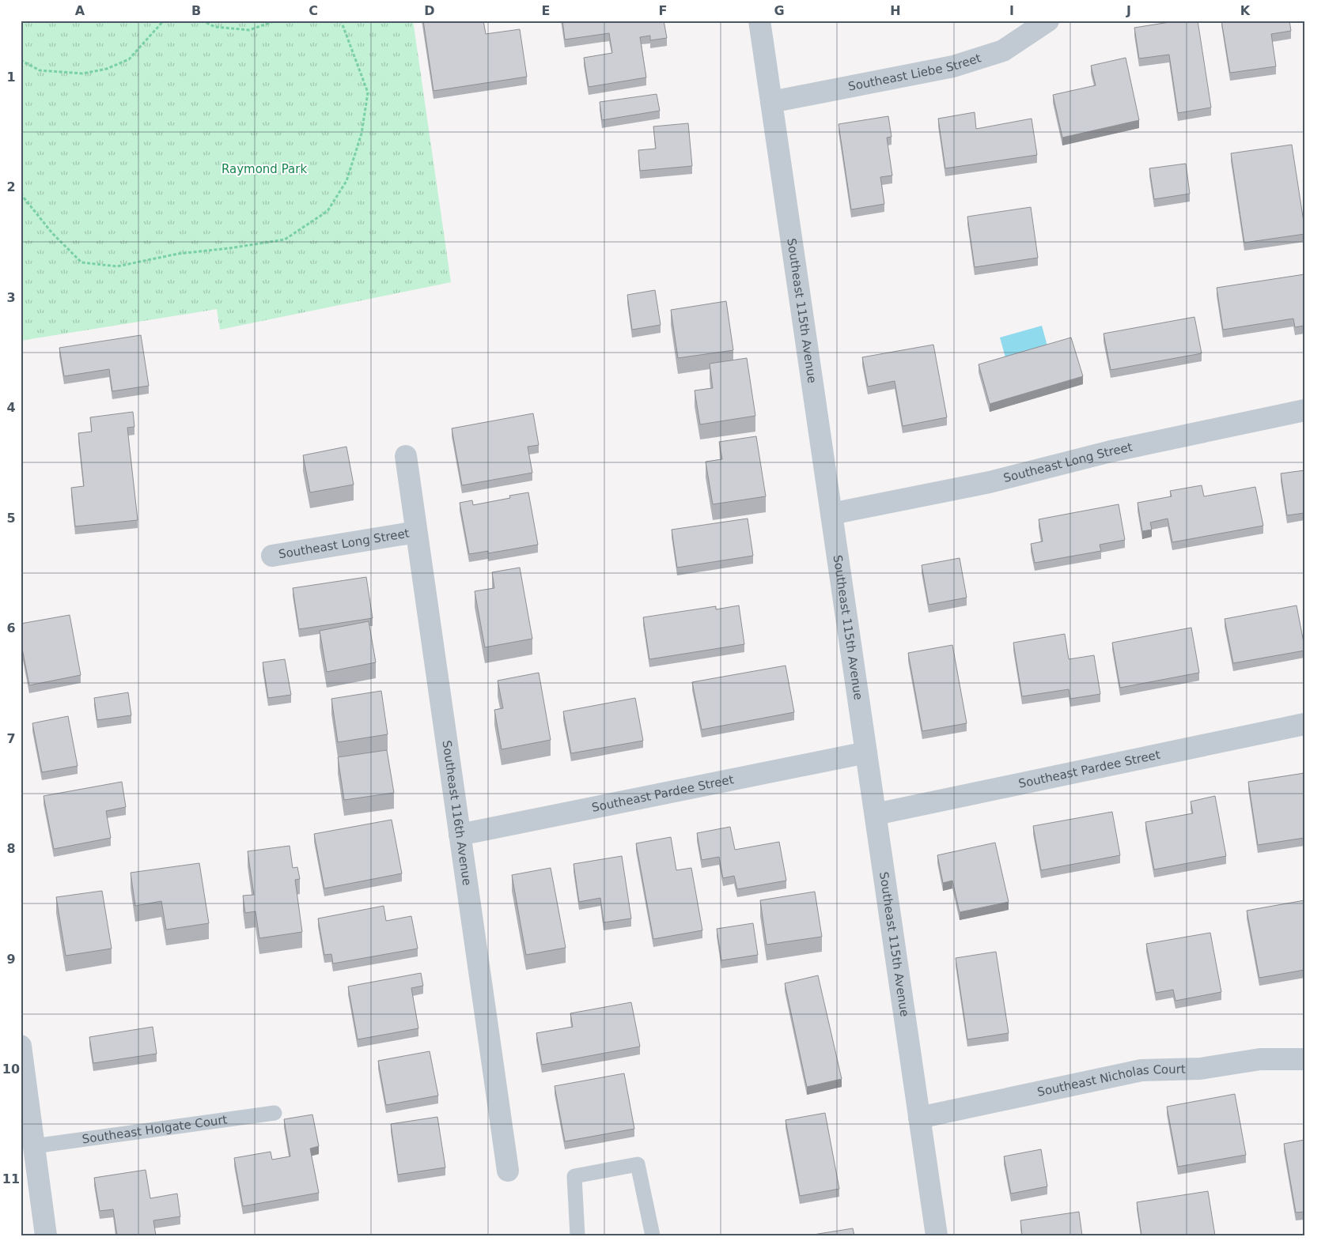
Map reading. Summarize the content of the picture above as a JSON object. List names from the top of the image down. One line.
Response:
{"streets":{"street":["Southeast Liebe Street","Southeast 115th Avenue","Southeast Long Street","Southeast Pardee Street","Southeast 116th Avenue","Southeast Nicholas Court"],"lane":["Southeast Holgate Court"]},"crossings":[["Southeast Liebe Street","Southeast 115th Avenue"],["Southeast 115th Avenue","Southeast Long Street"],["Southeast 115th Avenue","Southeast Pardee Street"],["Southeast 115th Avenue","Southeast Nicholas Court"],["Southeast Long Street","Southeast 116th Avenue"],["Southeast Pardee Street","Southeast 116th Avenue"]],"parks":["Raymond Park"],"grid":{"columns":["A","B","C","D","E","F","G","H","I","J","K"],"rows":["1","2","3","4","5","6","7","8","9","10","11"]}}
